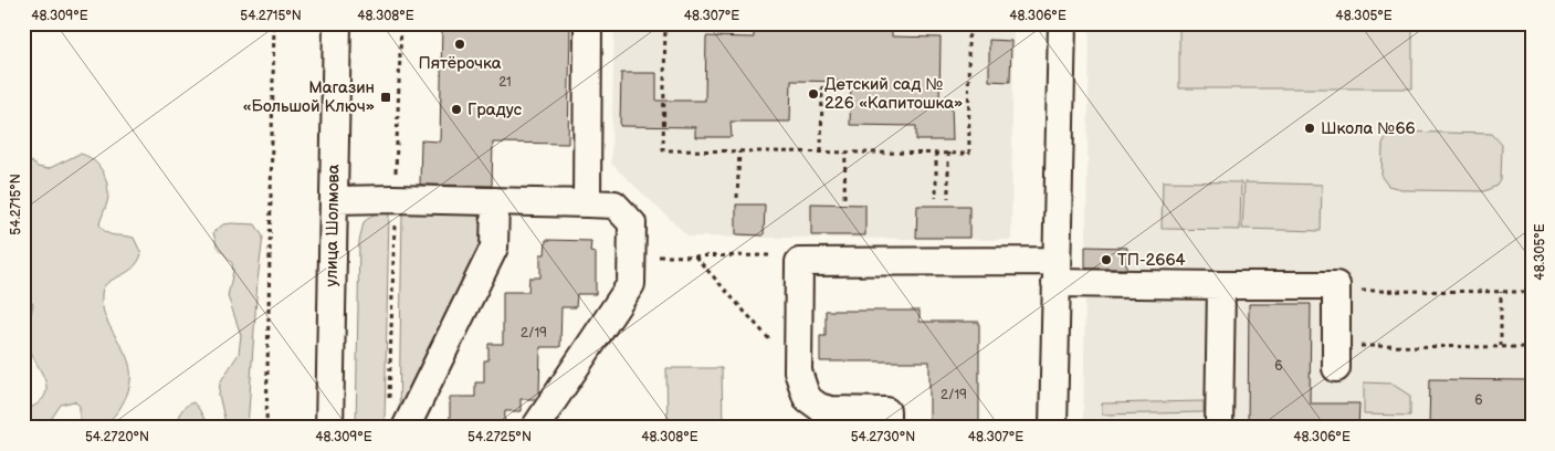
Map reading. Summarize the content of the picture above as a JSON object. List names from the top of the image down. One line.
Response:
{"streets":{"street":["улица Шолмова"]},"places":{"other":["Пятёрочка","Детский сад № 226 «Капитошка»","Градус","Школа №66","ТП-2664"],"transit":["Магазин «Большой Ключ»"]},"house_numbers":["21","2/19","6","2/19","6"],"coordinates":["48.309°E","54.2715°N","48.308°E","48.307°E","48.306°E","48.305°E","54.2720°N","54.2725°N","54.2730°N"]}
